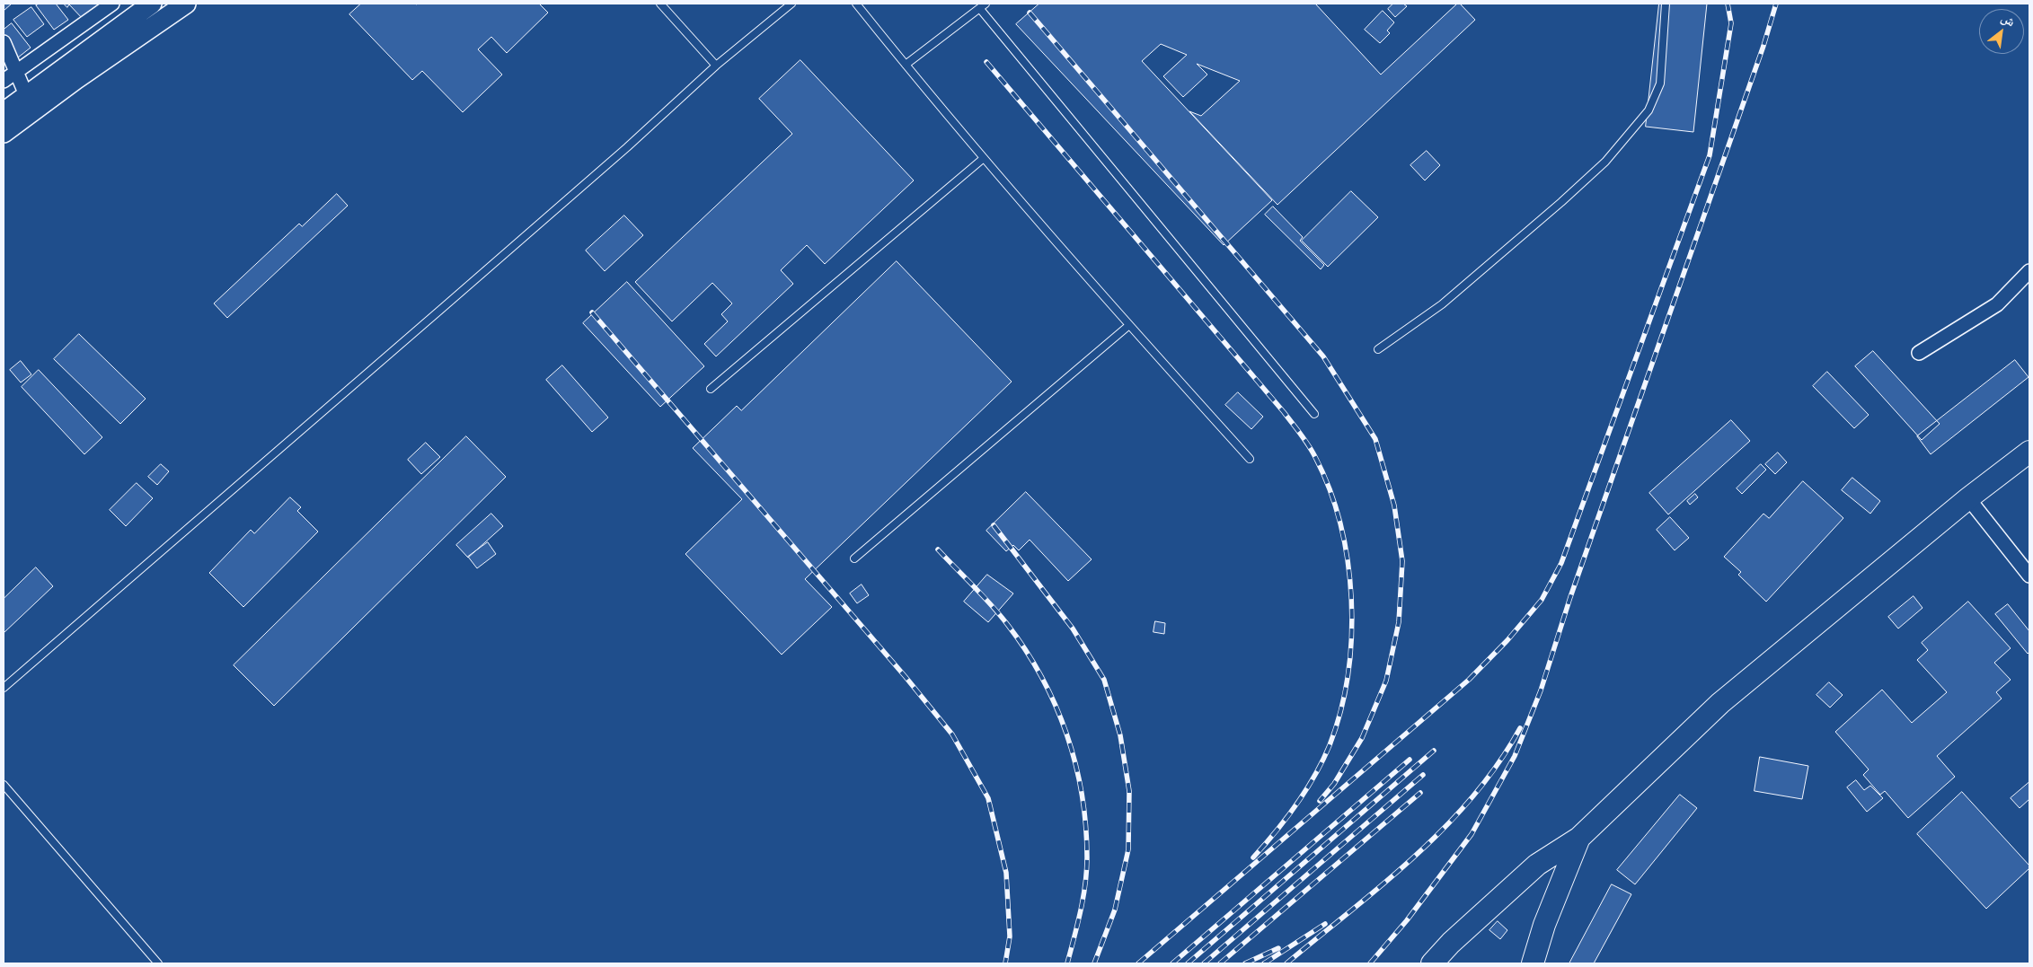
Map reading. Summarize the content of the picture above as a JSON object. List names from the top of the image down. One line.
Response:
{"north":"top right"}
